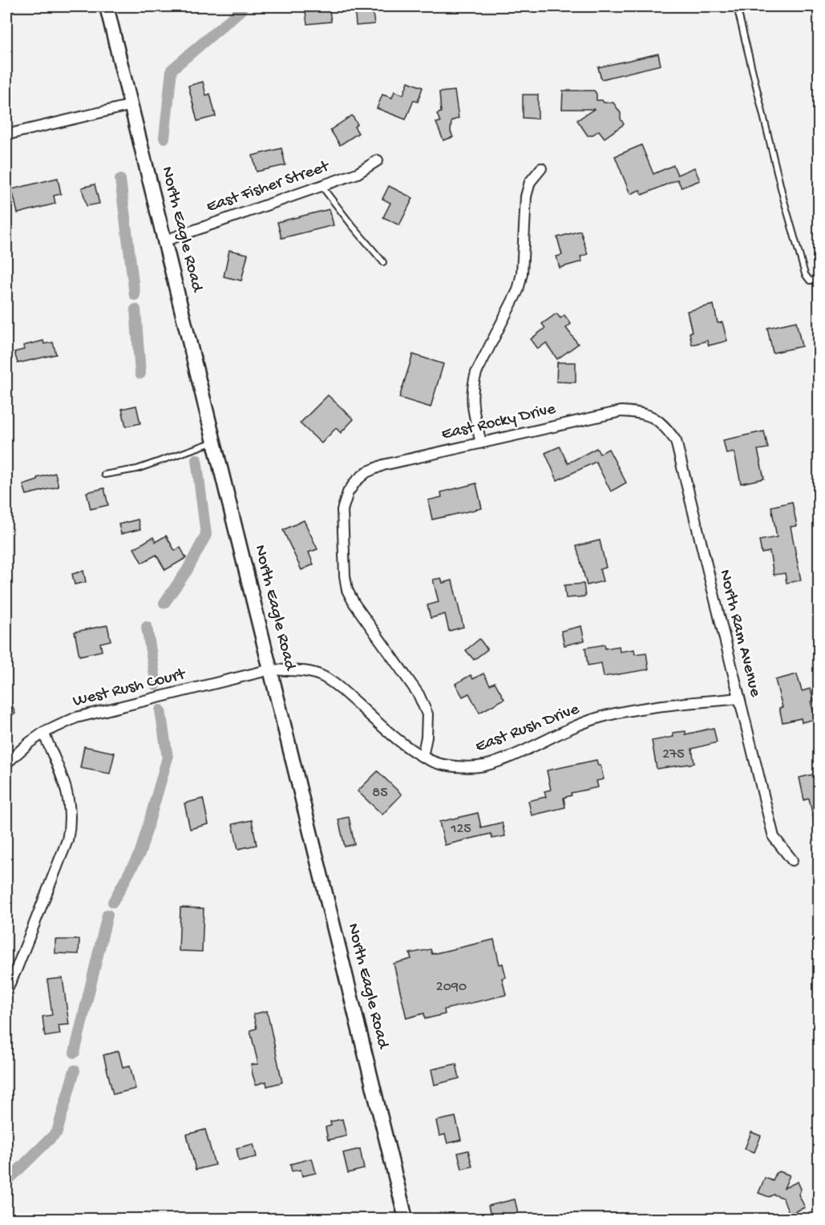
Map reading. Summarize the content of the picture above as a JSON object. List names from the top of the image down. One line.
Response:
{"streets":{"main road":["North Eagle Road"],"street":["East Fisher Street","East Rocky Drive","North Ram Avenue","West Rush Court","East Rush Drive"]},"crossings":[["East Fisher Street","North Eagle Road"],["North Eagle Road","West Rush Court"],["North Eagle Road","East Rush Drive"],["East Rocky Drive","North Ram Avenue"],["East Rocky Drive","East Rush Drive"],["North Ram Avenue","East Rush Drive"],["West Rush Court","East Rush Drive"]],"house_numbers":["275","85","125","2090"]}
